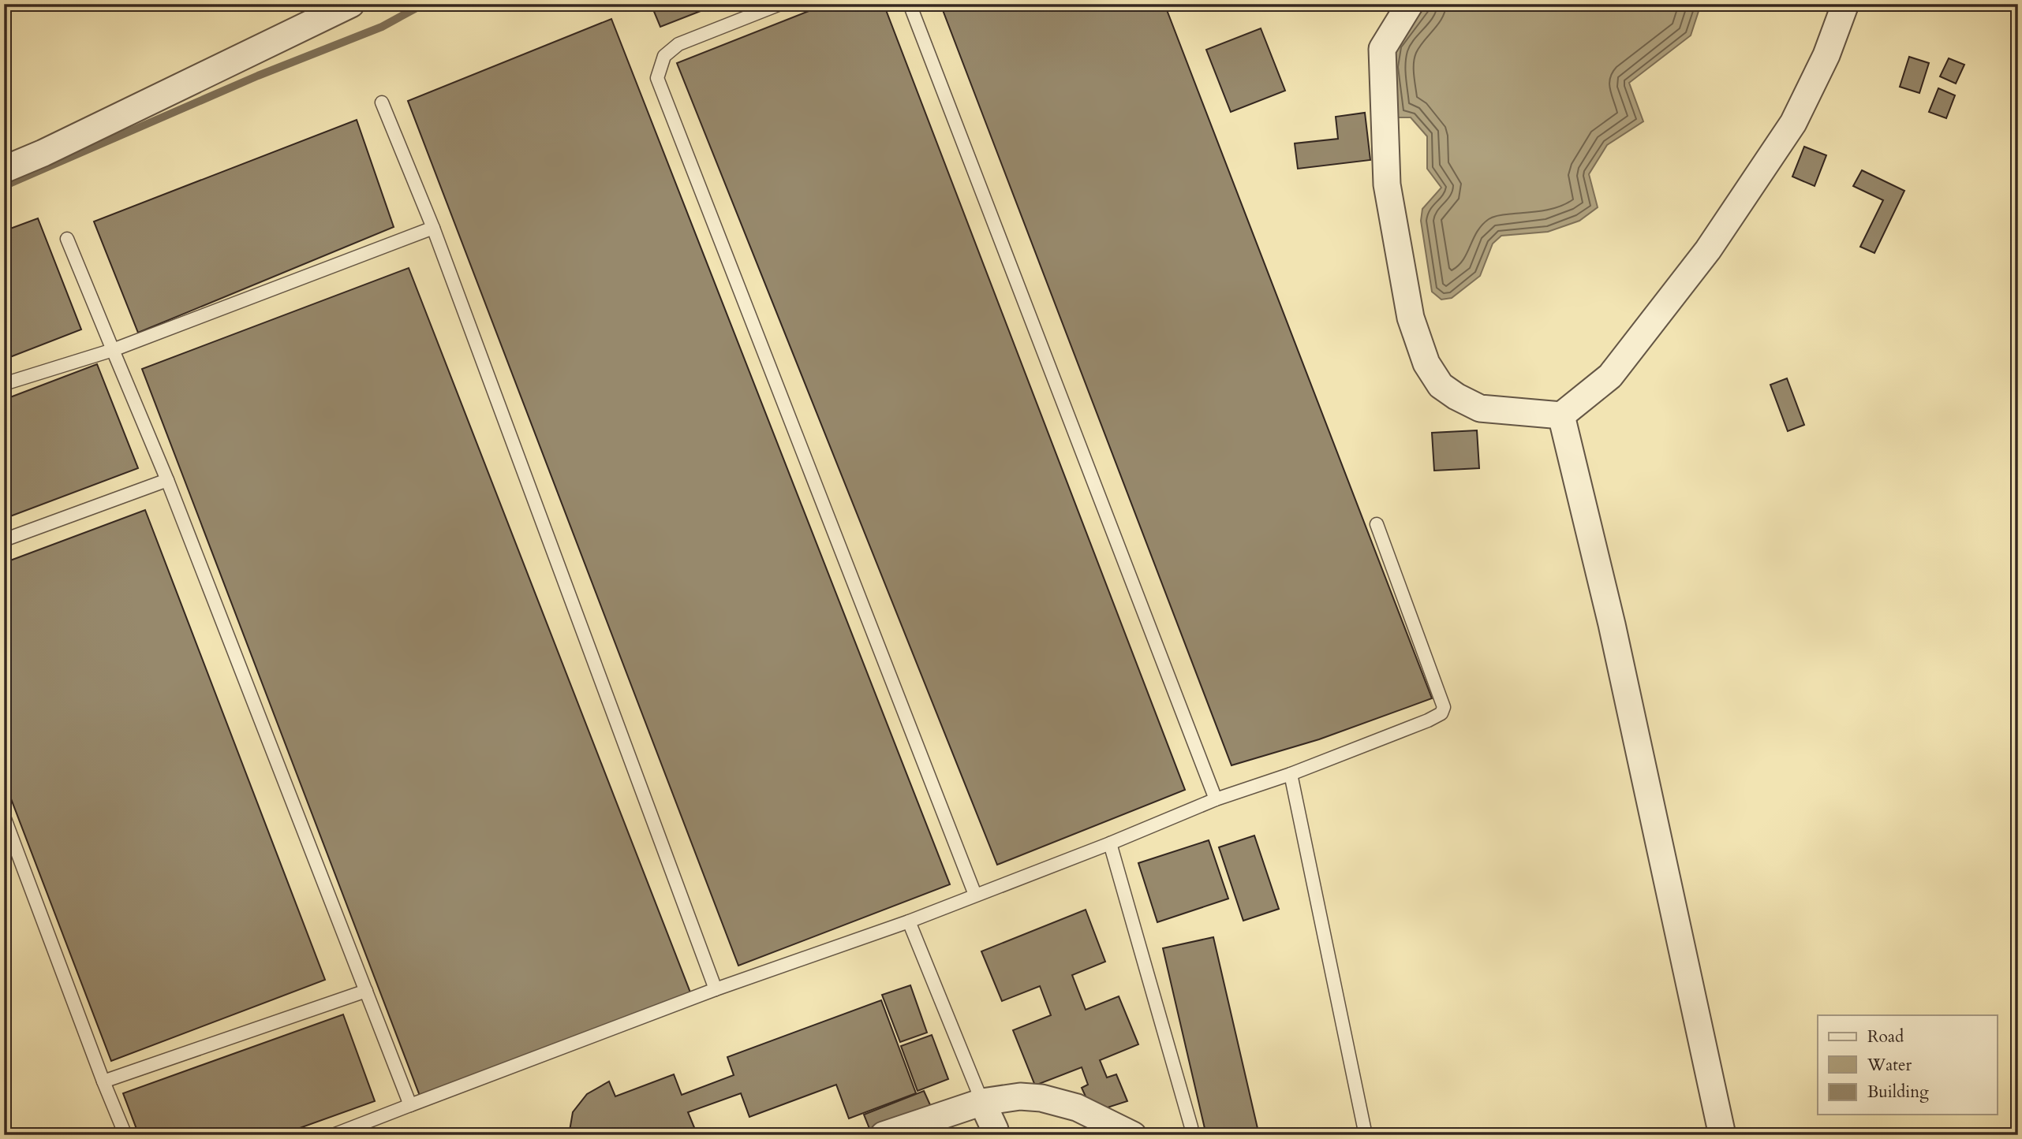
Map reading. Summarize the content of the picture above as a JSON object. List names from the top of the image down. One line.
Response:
{"legend":["Road","Water","Building"]}
